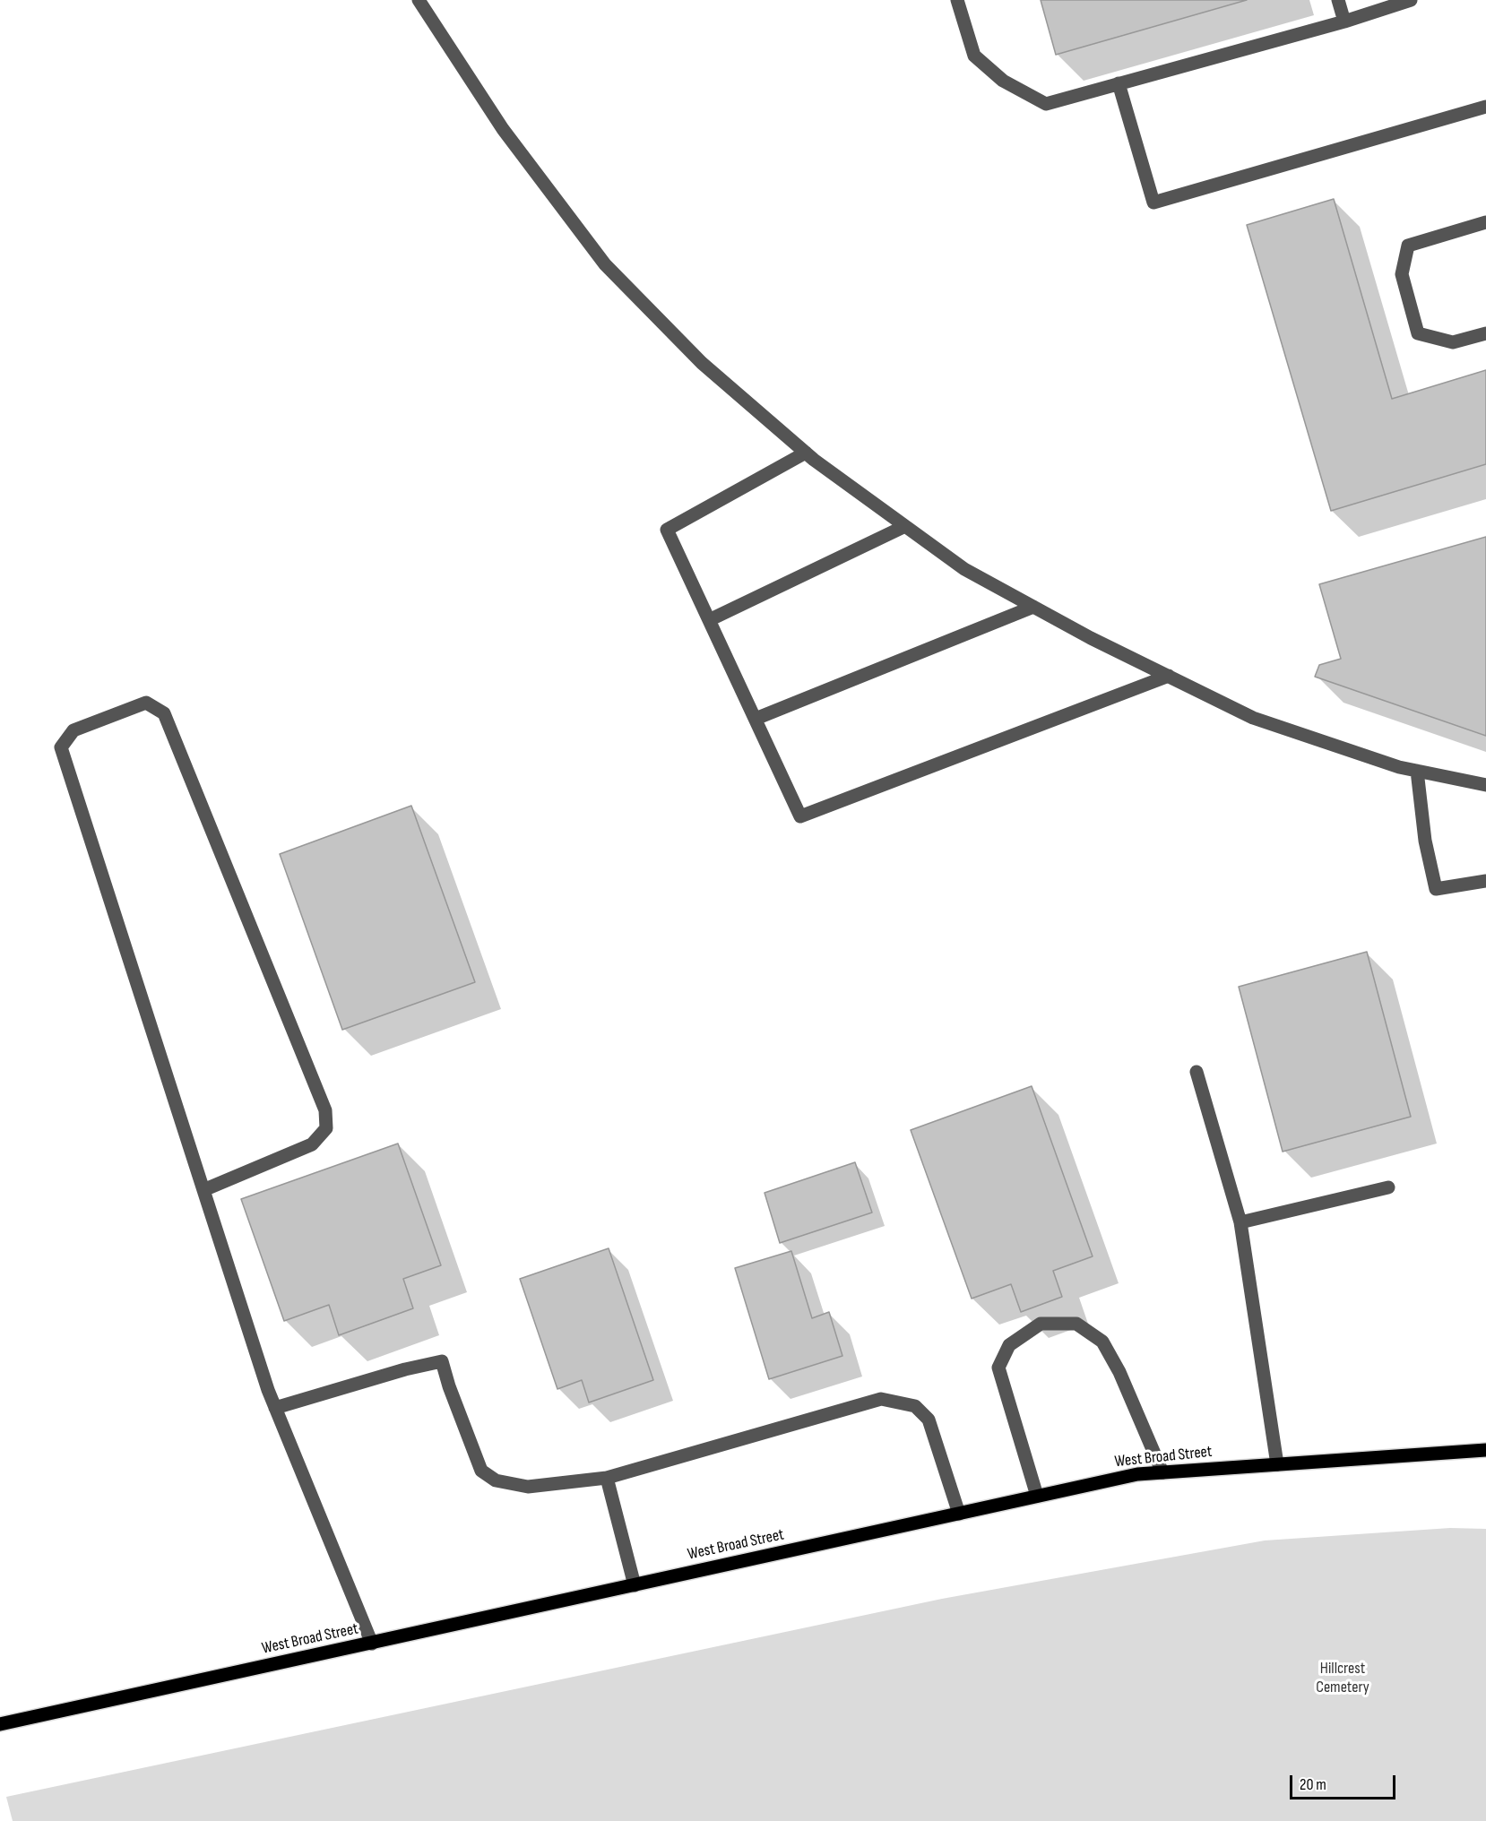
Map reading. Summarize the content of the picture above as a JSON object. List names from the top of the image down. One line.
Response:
{"streets":{"main road":["West Broad Street"]},"parks":["Hillcrest Cemetery"],"scale_bar":"20 m"}
